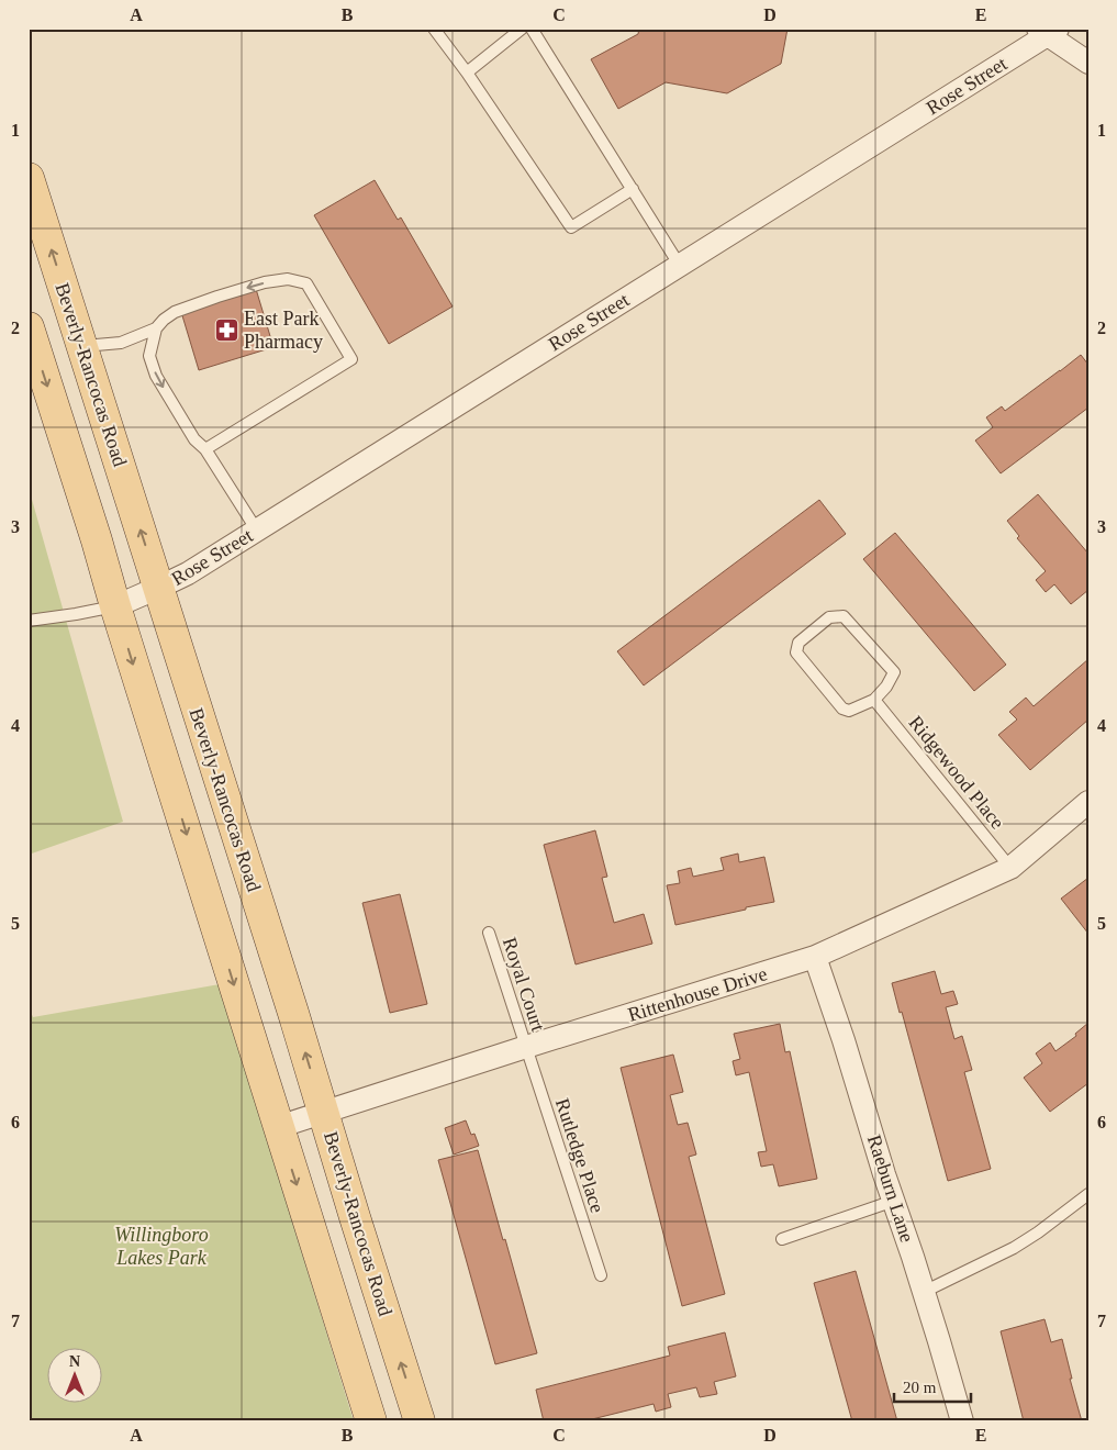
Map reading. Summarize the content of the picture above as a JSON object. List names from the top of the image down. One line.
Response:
{"streets":{"main road":["Beverly-Rancocas Road"],"street":["Rose Street","Rittenhouse Drive","Raeburn Lane"],"lane":["Ridgewood Place","Royal Court","Rutledge Place"]},"crossings":[["Rose Street","Beverly-Rancocas Road"],["Beverly-Rancocas Road","Rittenhouse Drive"],["Ridgewood Place","Rittenhouse Drive"],["Royal Court","Rittenhouse Drive"],["Royal Court","Rutledge Place"],["Rittenhouse Drive","Rutledge Place"],["Rittenhouse Drive","Raeburn Lane"]],"parks":["Willingboro Lakes Park"],"places":{"pharmacy":["East Park Pharmacy"]},"scale_bar":"20 m","north":"top","grid":{"columns":["A","B","C","D","E"],"rows":["1","2","3","4","5","6","7"]}}
